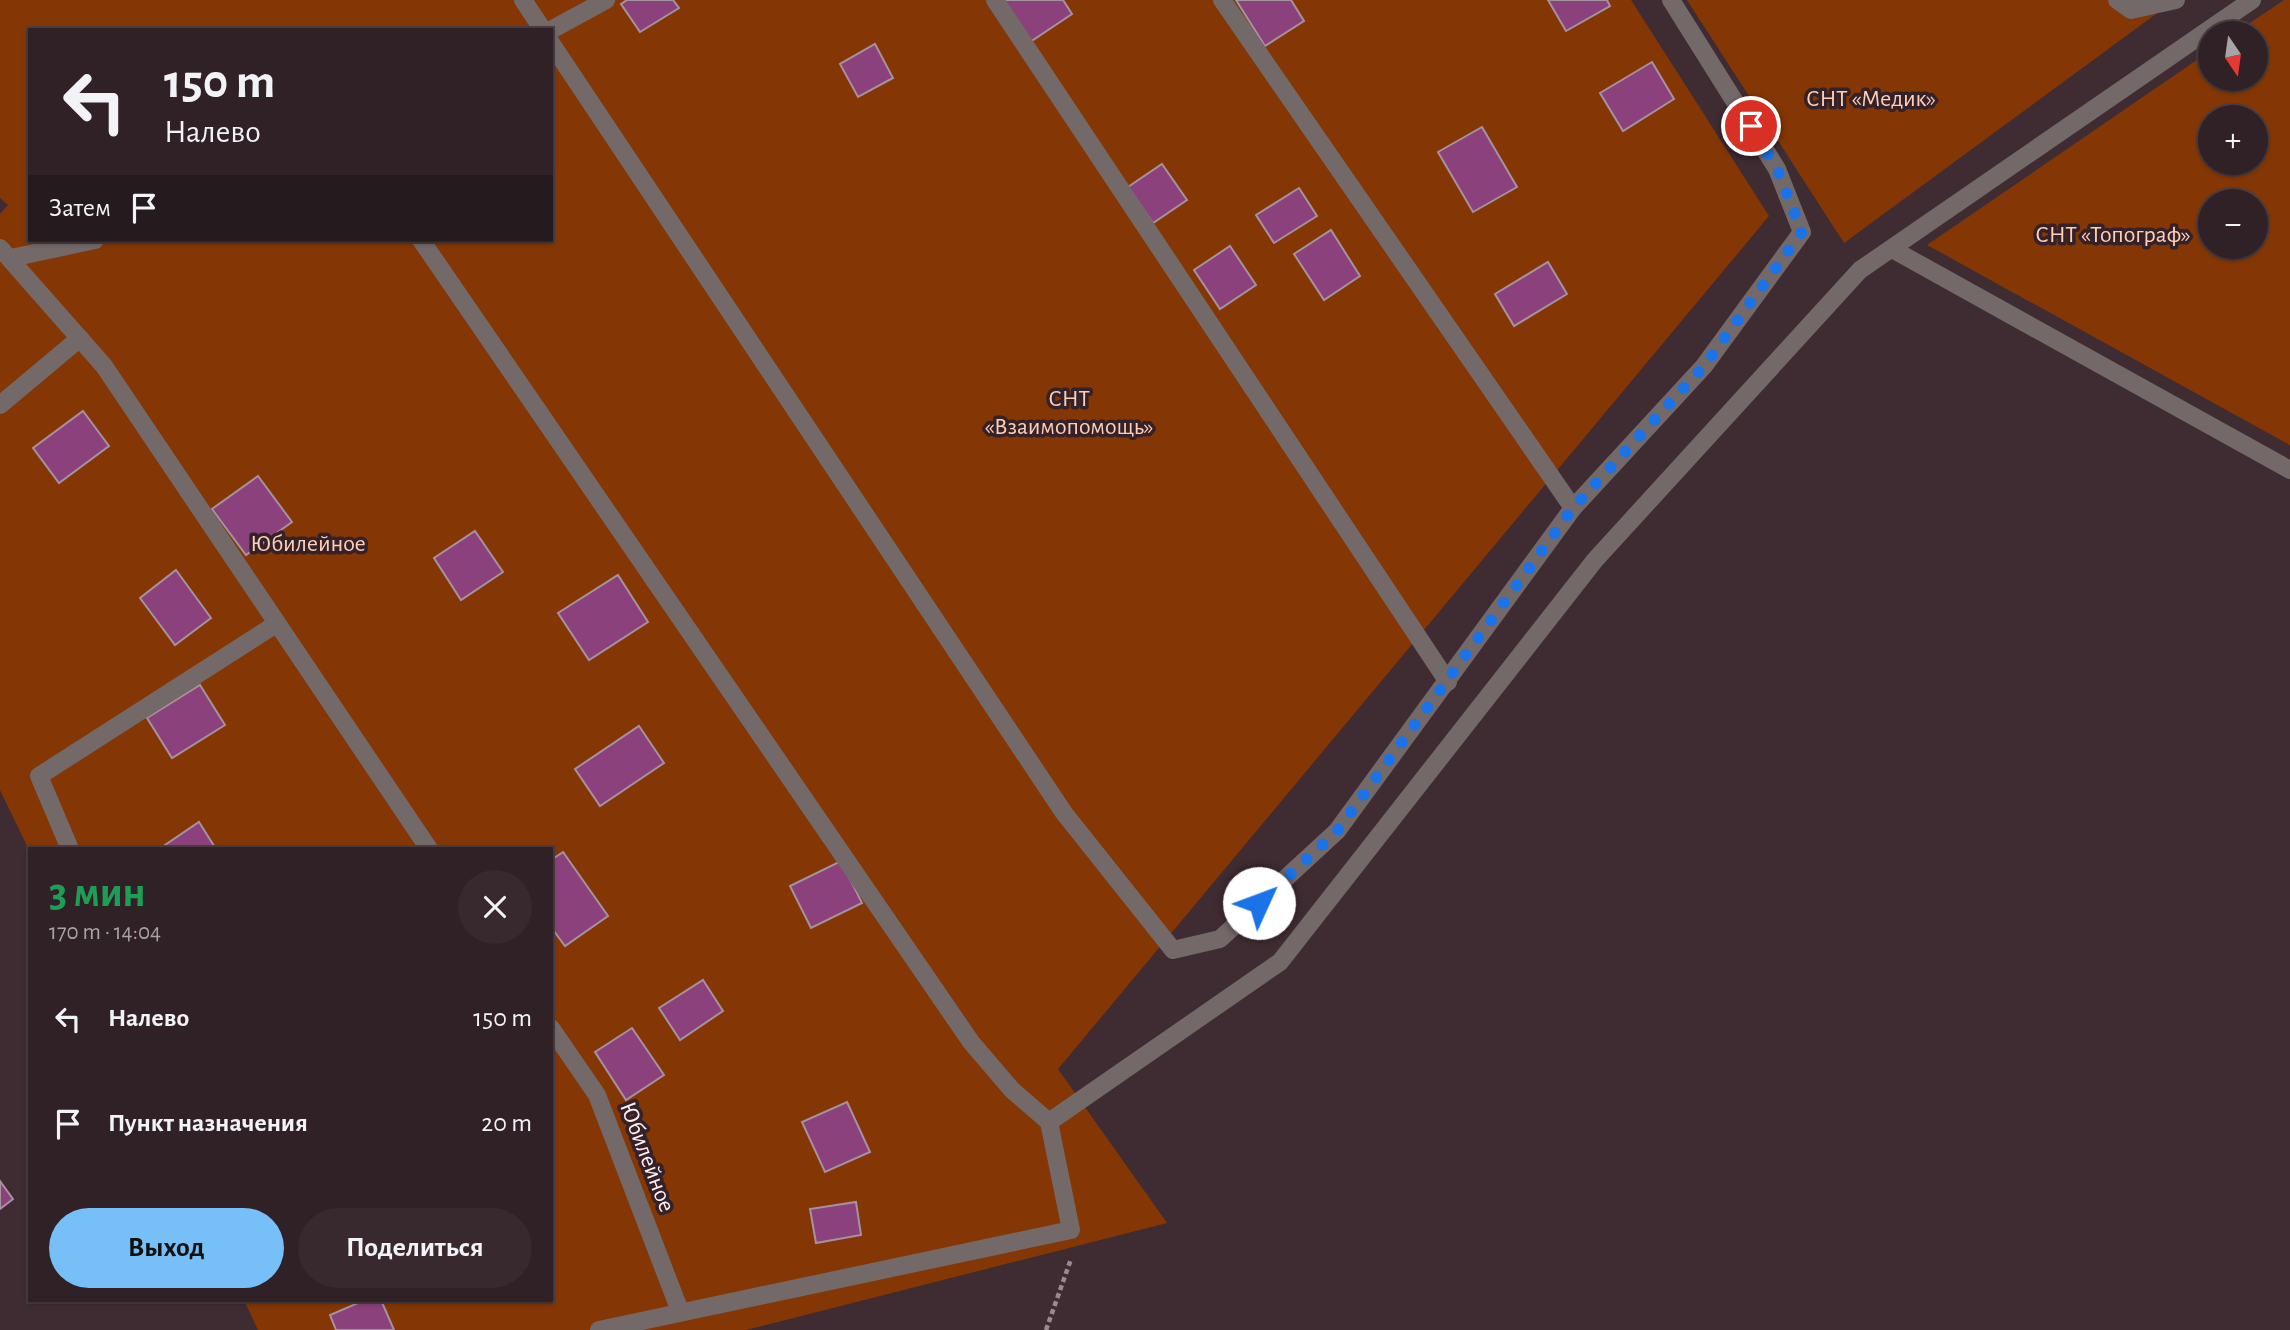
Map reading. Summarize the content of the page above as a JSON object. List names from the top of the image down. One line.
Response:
{"streets":{"lane":["Юбилейное"]},"parks":["СНТ «Медик»","СНТ «Топограф»","СНТ «Взаимопомощь»","Юбилейное"],"north":"bottom","page":{"map_buttons":["+","−"],"turn":["150 m","Налево"],"then":"Затем","heading":["3 мин","170 m · 14:04"],"list":[{"name":"Налево","value":"150 m"},{"name":"Пункт назначения","value":"20 m"}],"buttons":["Выход","Поделиться"]}}
